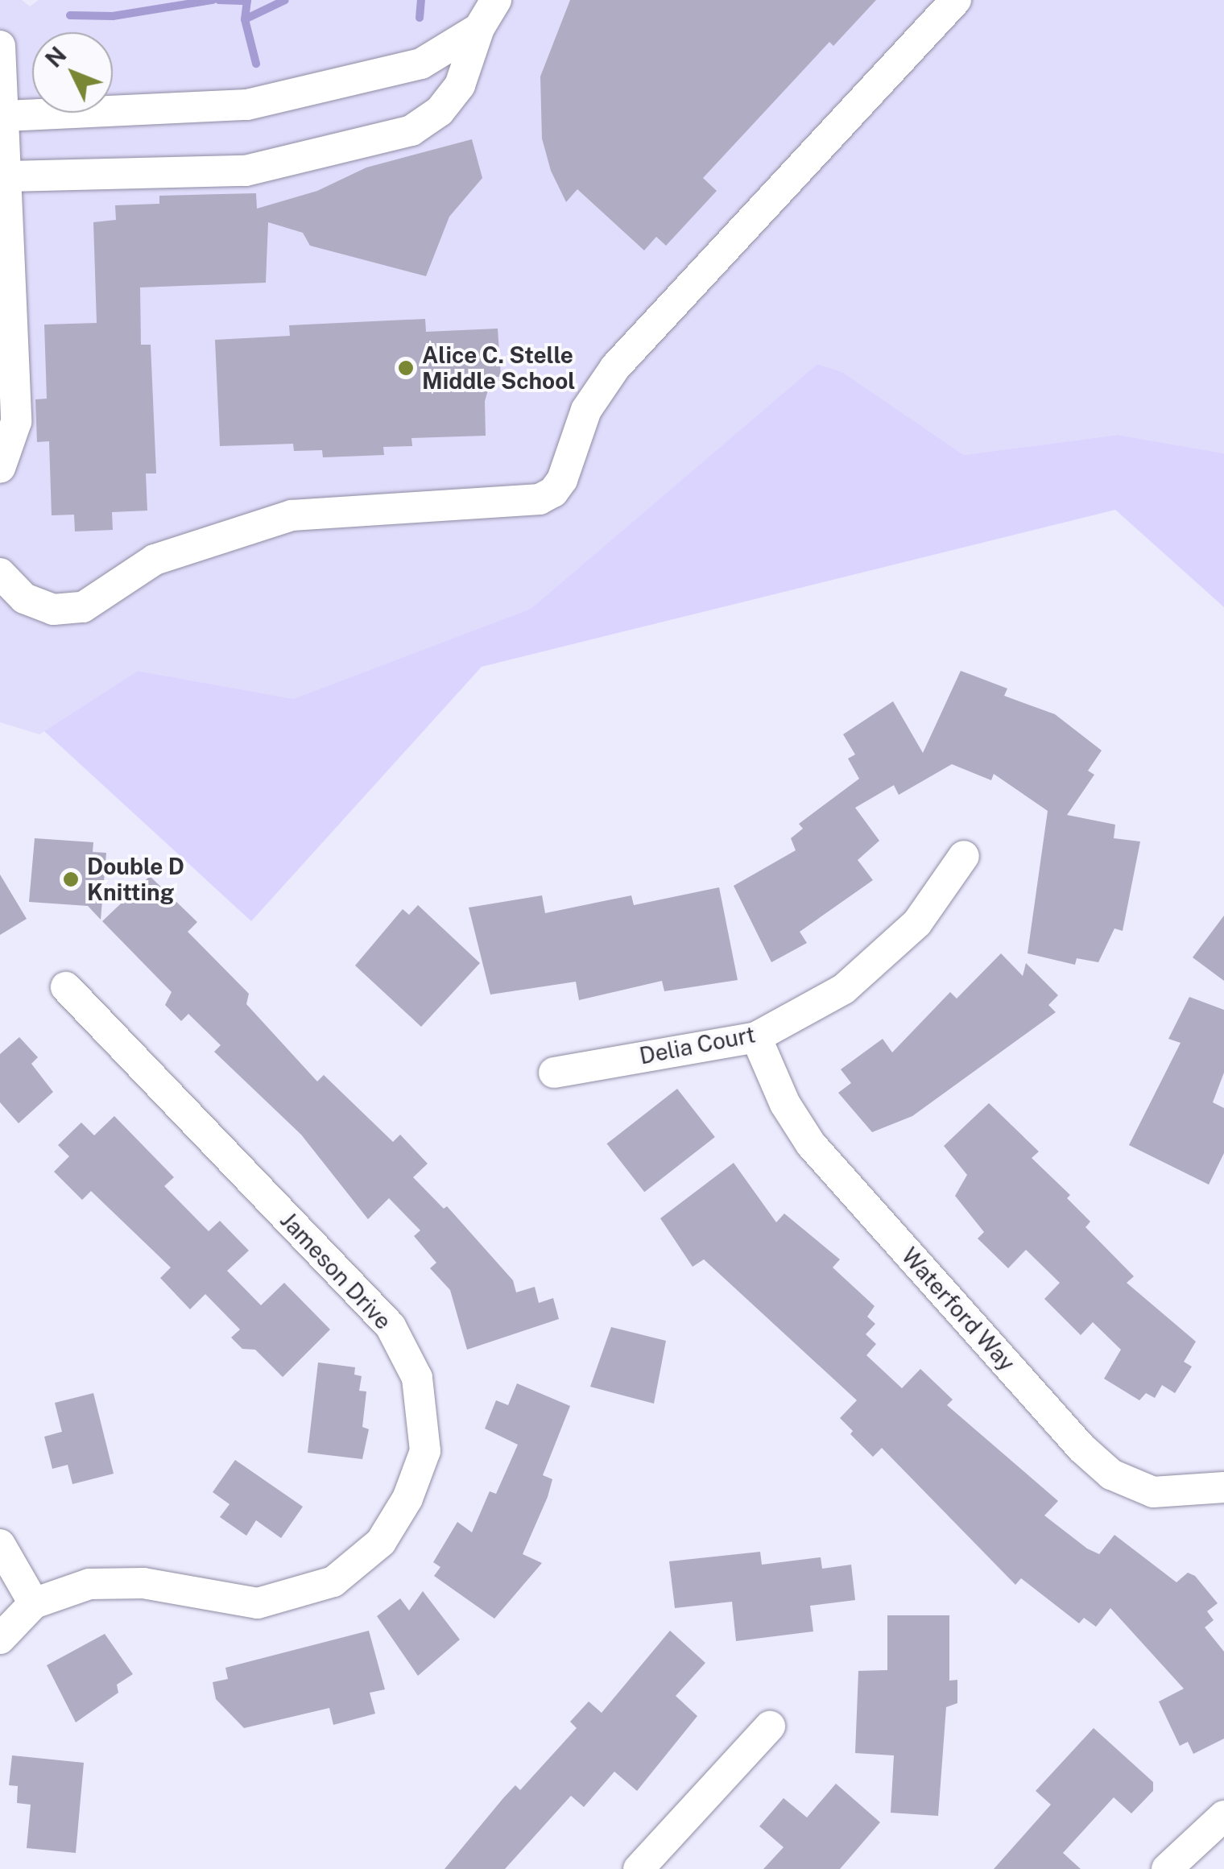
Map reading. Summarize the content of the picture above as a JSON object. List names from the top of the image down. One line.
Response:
{"streets":{"street":["Delia Court","Jameson Drive","Waterford Way"]},"crossings":[["Delia Court","Waterford Way"]],"places":["Alice C. Stelle Middle School","Double D Knitting"],"north":"top left"}
